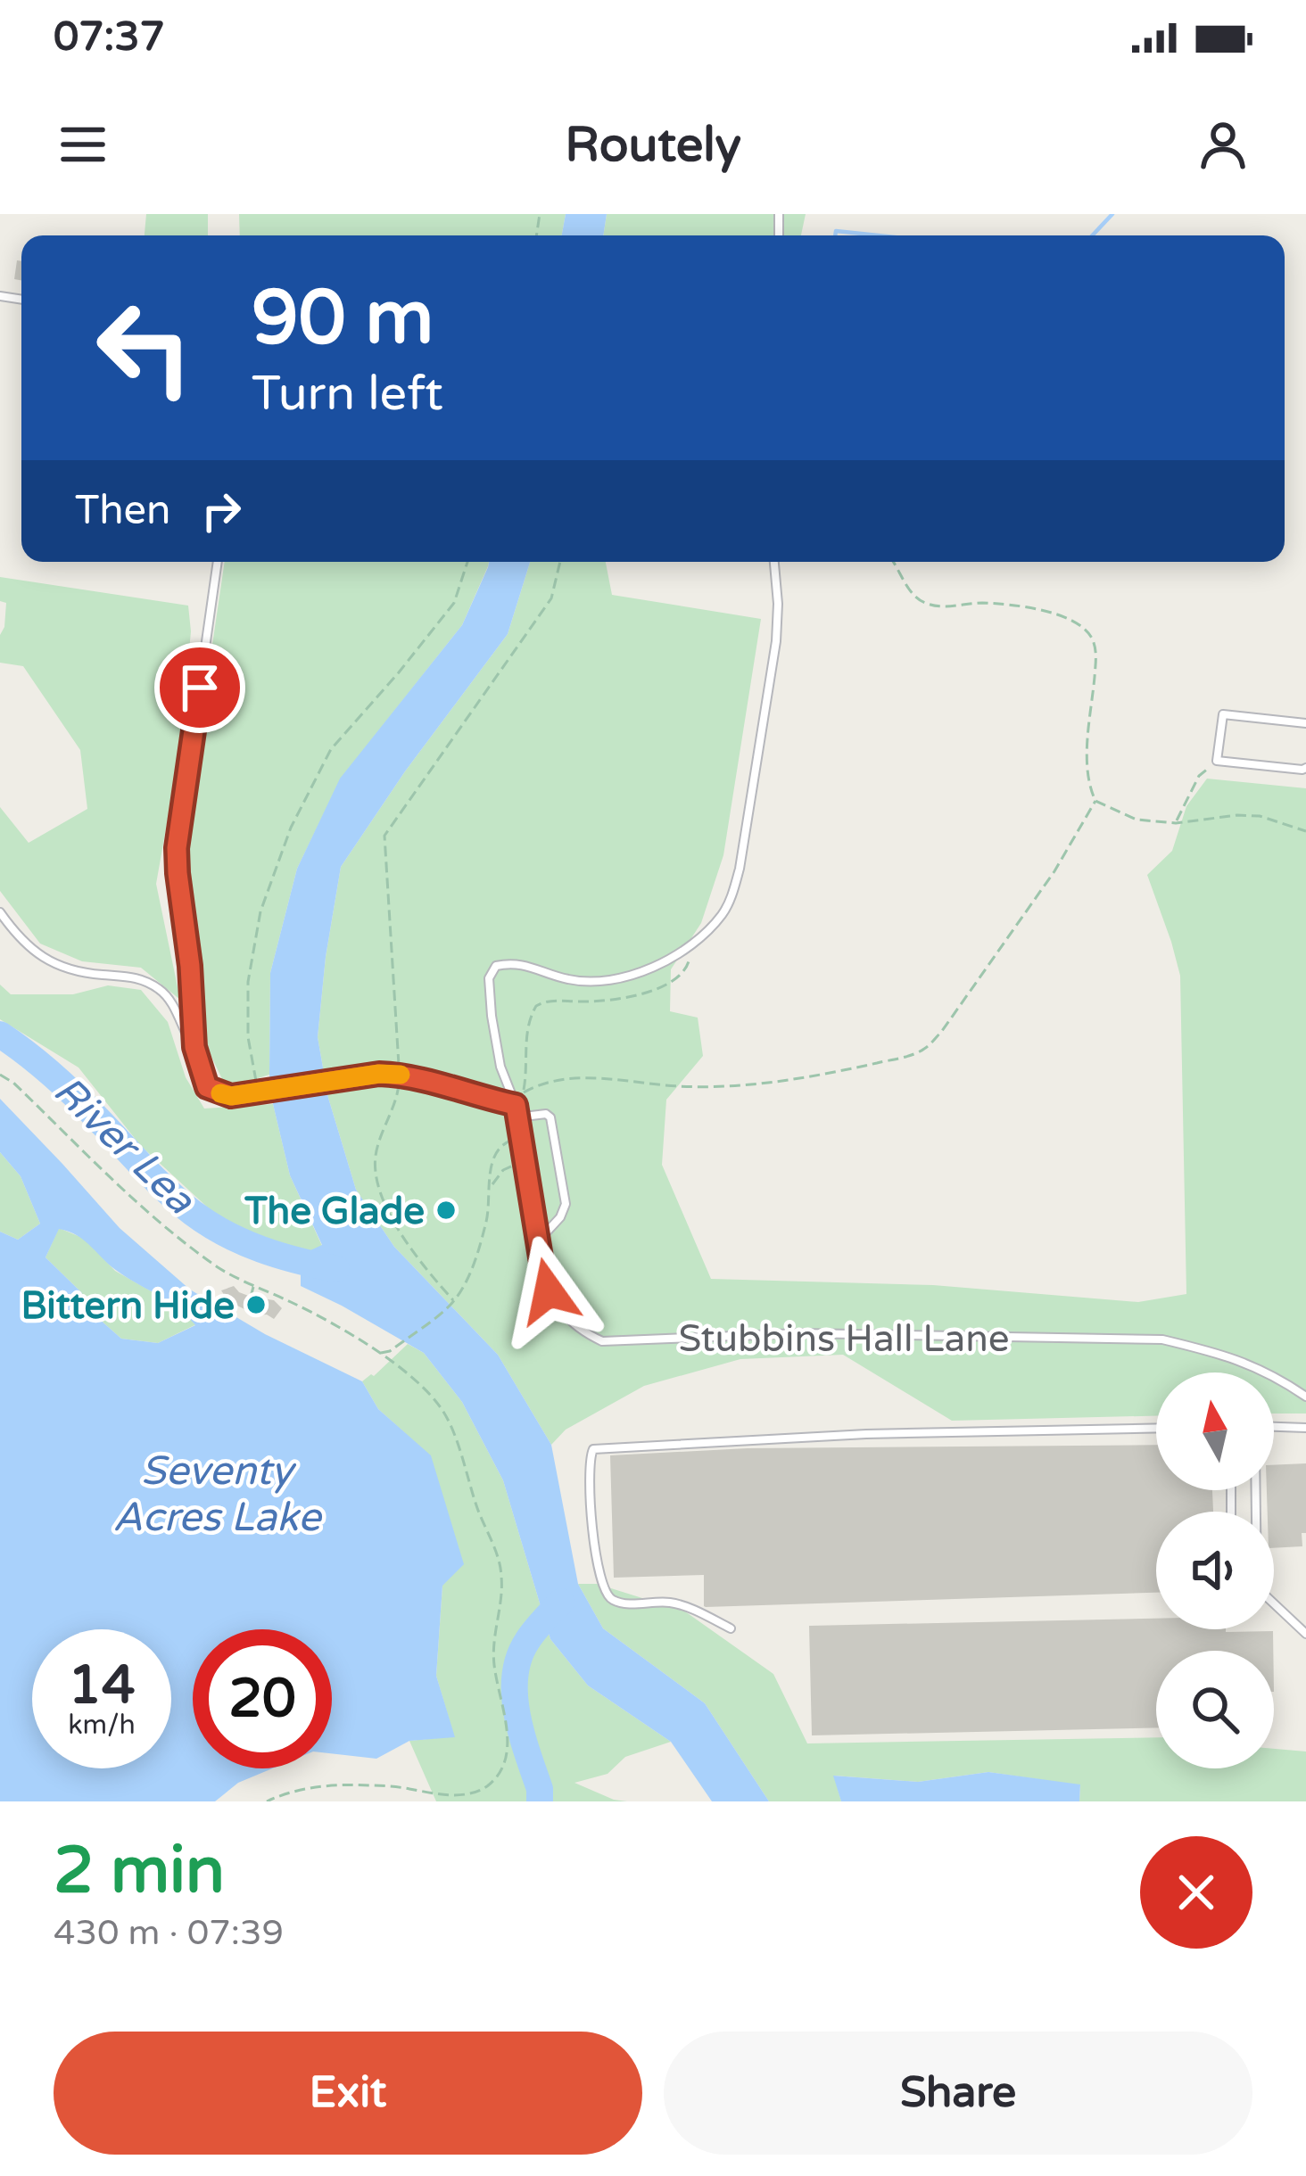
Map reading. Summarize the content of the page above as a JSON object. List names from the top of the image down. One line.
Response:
{"streets":{"lane":["Stubbins Hall Lane"]},"water":["River Lea","Seventy Acres Lake"],"places":["The Glade","Bittern Hide"],"north":"top","page":{"status":"07:37","header":"Routely","turn":["90 m","Turn left"],"then":"Then","speed":"14 km/h","limit":"20","heading":["2 min","430 m · 07:39"],"buttons":["Exit","Share"]}}
